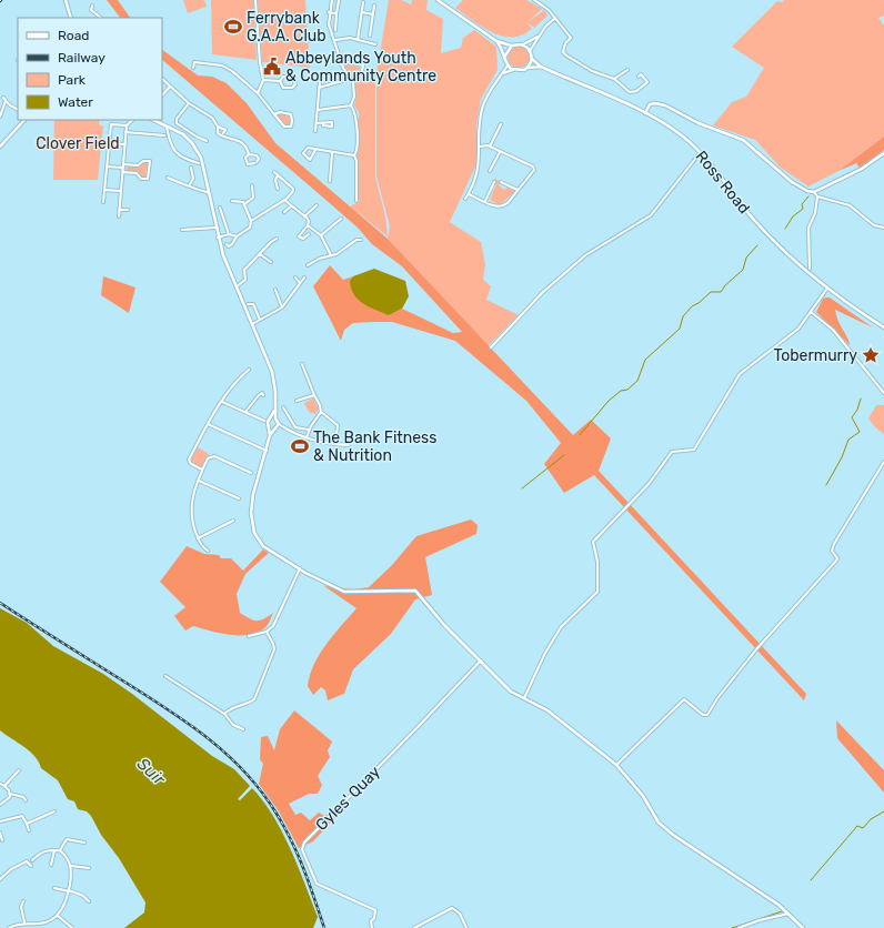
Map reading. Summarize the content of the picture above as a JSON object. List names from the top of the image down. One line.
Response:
{"streets":{"street":["Ross Road","Gyles' Quay"]},"water":["Suir"],"parks":["Clover Field"],"places":{"sports":["Ferrybank G.A.A. Club","The Bank Fitness & Nutrition"],"public building":["Abbeylands Youth & Community Centre"],"place":["Tobermurry"]},"legend":["Road","Railway","Park","Water"]}
